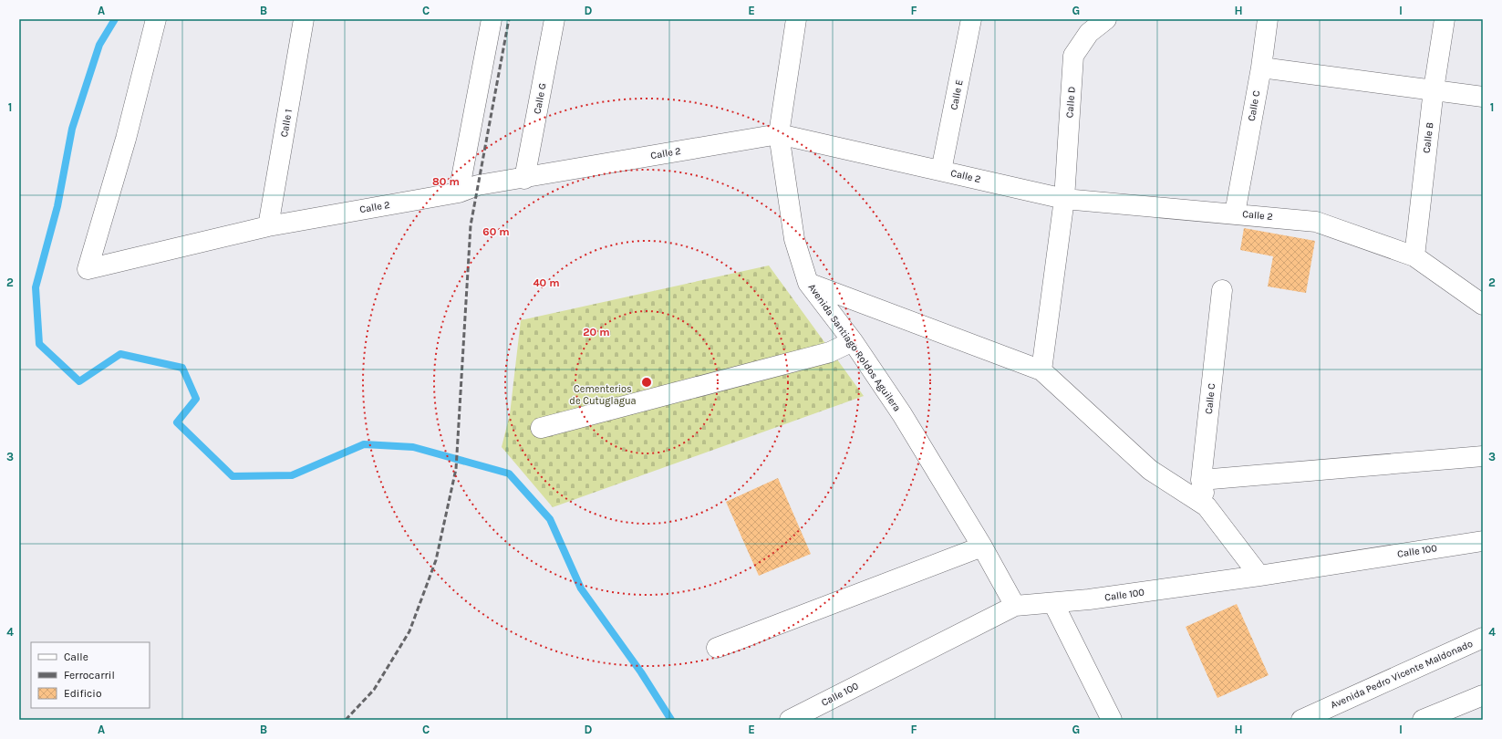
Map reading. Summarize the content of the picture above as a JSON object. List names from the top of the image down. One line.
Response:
{"streets":{"street":["Calle E","Calle G","Calle D","Calle C","Calle 1","Calle B","Calle 2","Avenida Santiago Roldos Aguilera","Calle 100","Avenida Pedro Vicente Maldonado"]},"crossings":[["Calle E","Calle 2"],["Calle G","Calle 2"],["Calle D","Calle 2"],["Calle C","Calle 2"],["Calle 1","Calle 2"],["Calle B","Calle 2"],["Calle 2","Avenida Santiago Roldos Aguilera"],["Avenida Santiago Roldos Aguilera","Calle 100"]],"parks":["Cementerios de Cutuglagua"],"legend":["Calle","Ferrocarril","Edificio"],"grid":{"columns":["A","B","C","D","E","F","G","H","I"],"rows":["1","2","3","4"]},"rings":["80 m","60 m","40 m","20 m"]}
